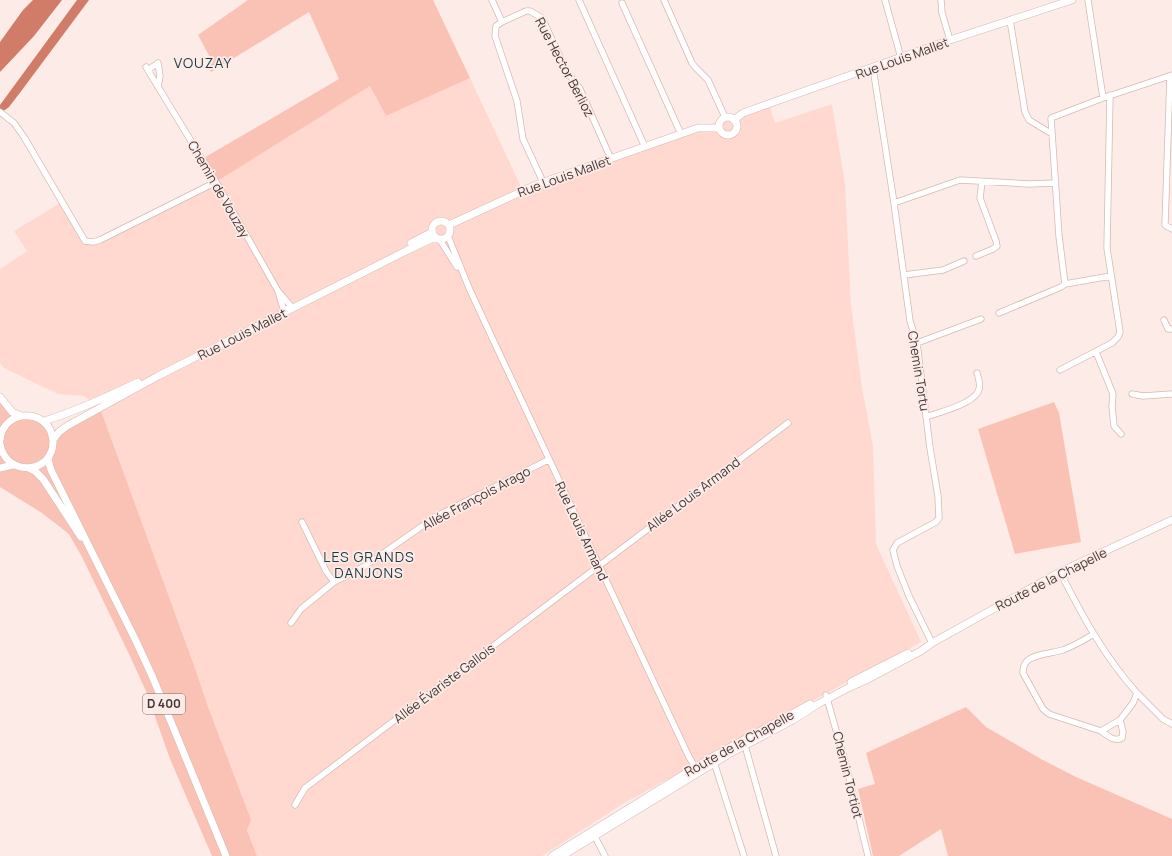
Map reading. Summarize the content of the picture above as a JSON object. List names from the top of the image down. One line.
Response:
{"streets":{"main road":["Rue Louis Mallet","Route de la Chapelle","D 400"],"street":["Rue Hector Berlioz","Chemin de Vouzay","Chemin Tortu","Allée Louis Armand","Allée François Arago","Rue Louis Armand","Allée Évariste Gallois","Chemin Tortiot"]},"crossings":[["Rue Louis Mallet","Rue Hector Berlioz"],["Rue Louis Mallet","Chemin de Vouzay"],["Rue Louis Mallet","Chemin Tortu"],["Rue Louis Mallet","Rue Louis Armand"],["Chemin Tortu","Route de la Chapelle"],["Allée Louis Armand","Rue Louis Armand"],["Allée Louis Armand","Allée Évariste Gallois"],["Allée François Arago","Rue Louis Armand"],["Rue Louis Armand","Route de la Chapelle"],["Rue Louis Armand","Allée Évariste Gallois"],["Route de la Chapelle","Chemin Tortiot"]],"districts":["VOUZAY","LES GRANDS DANJONS"]}
